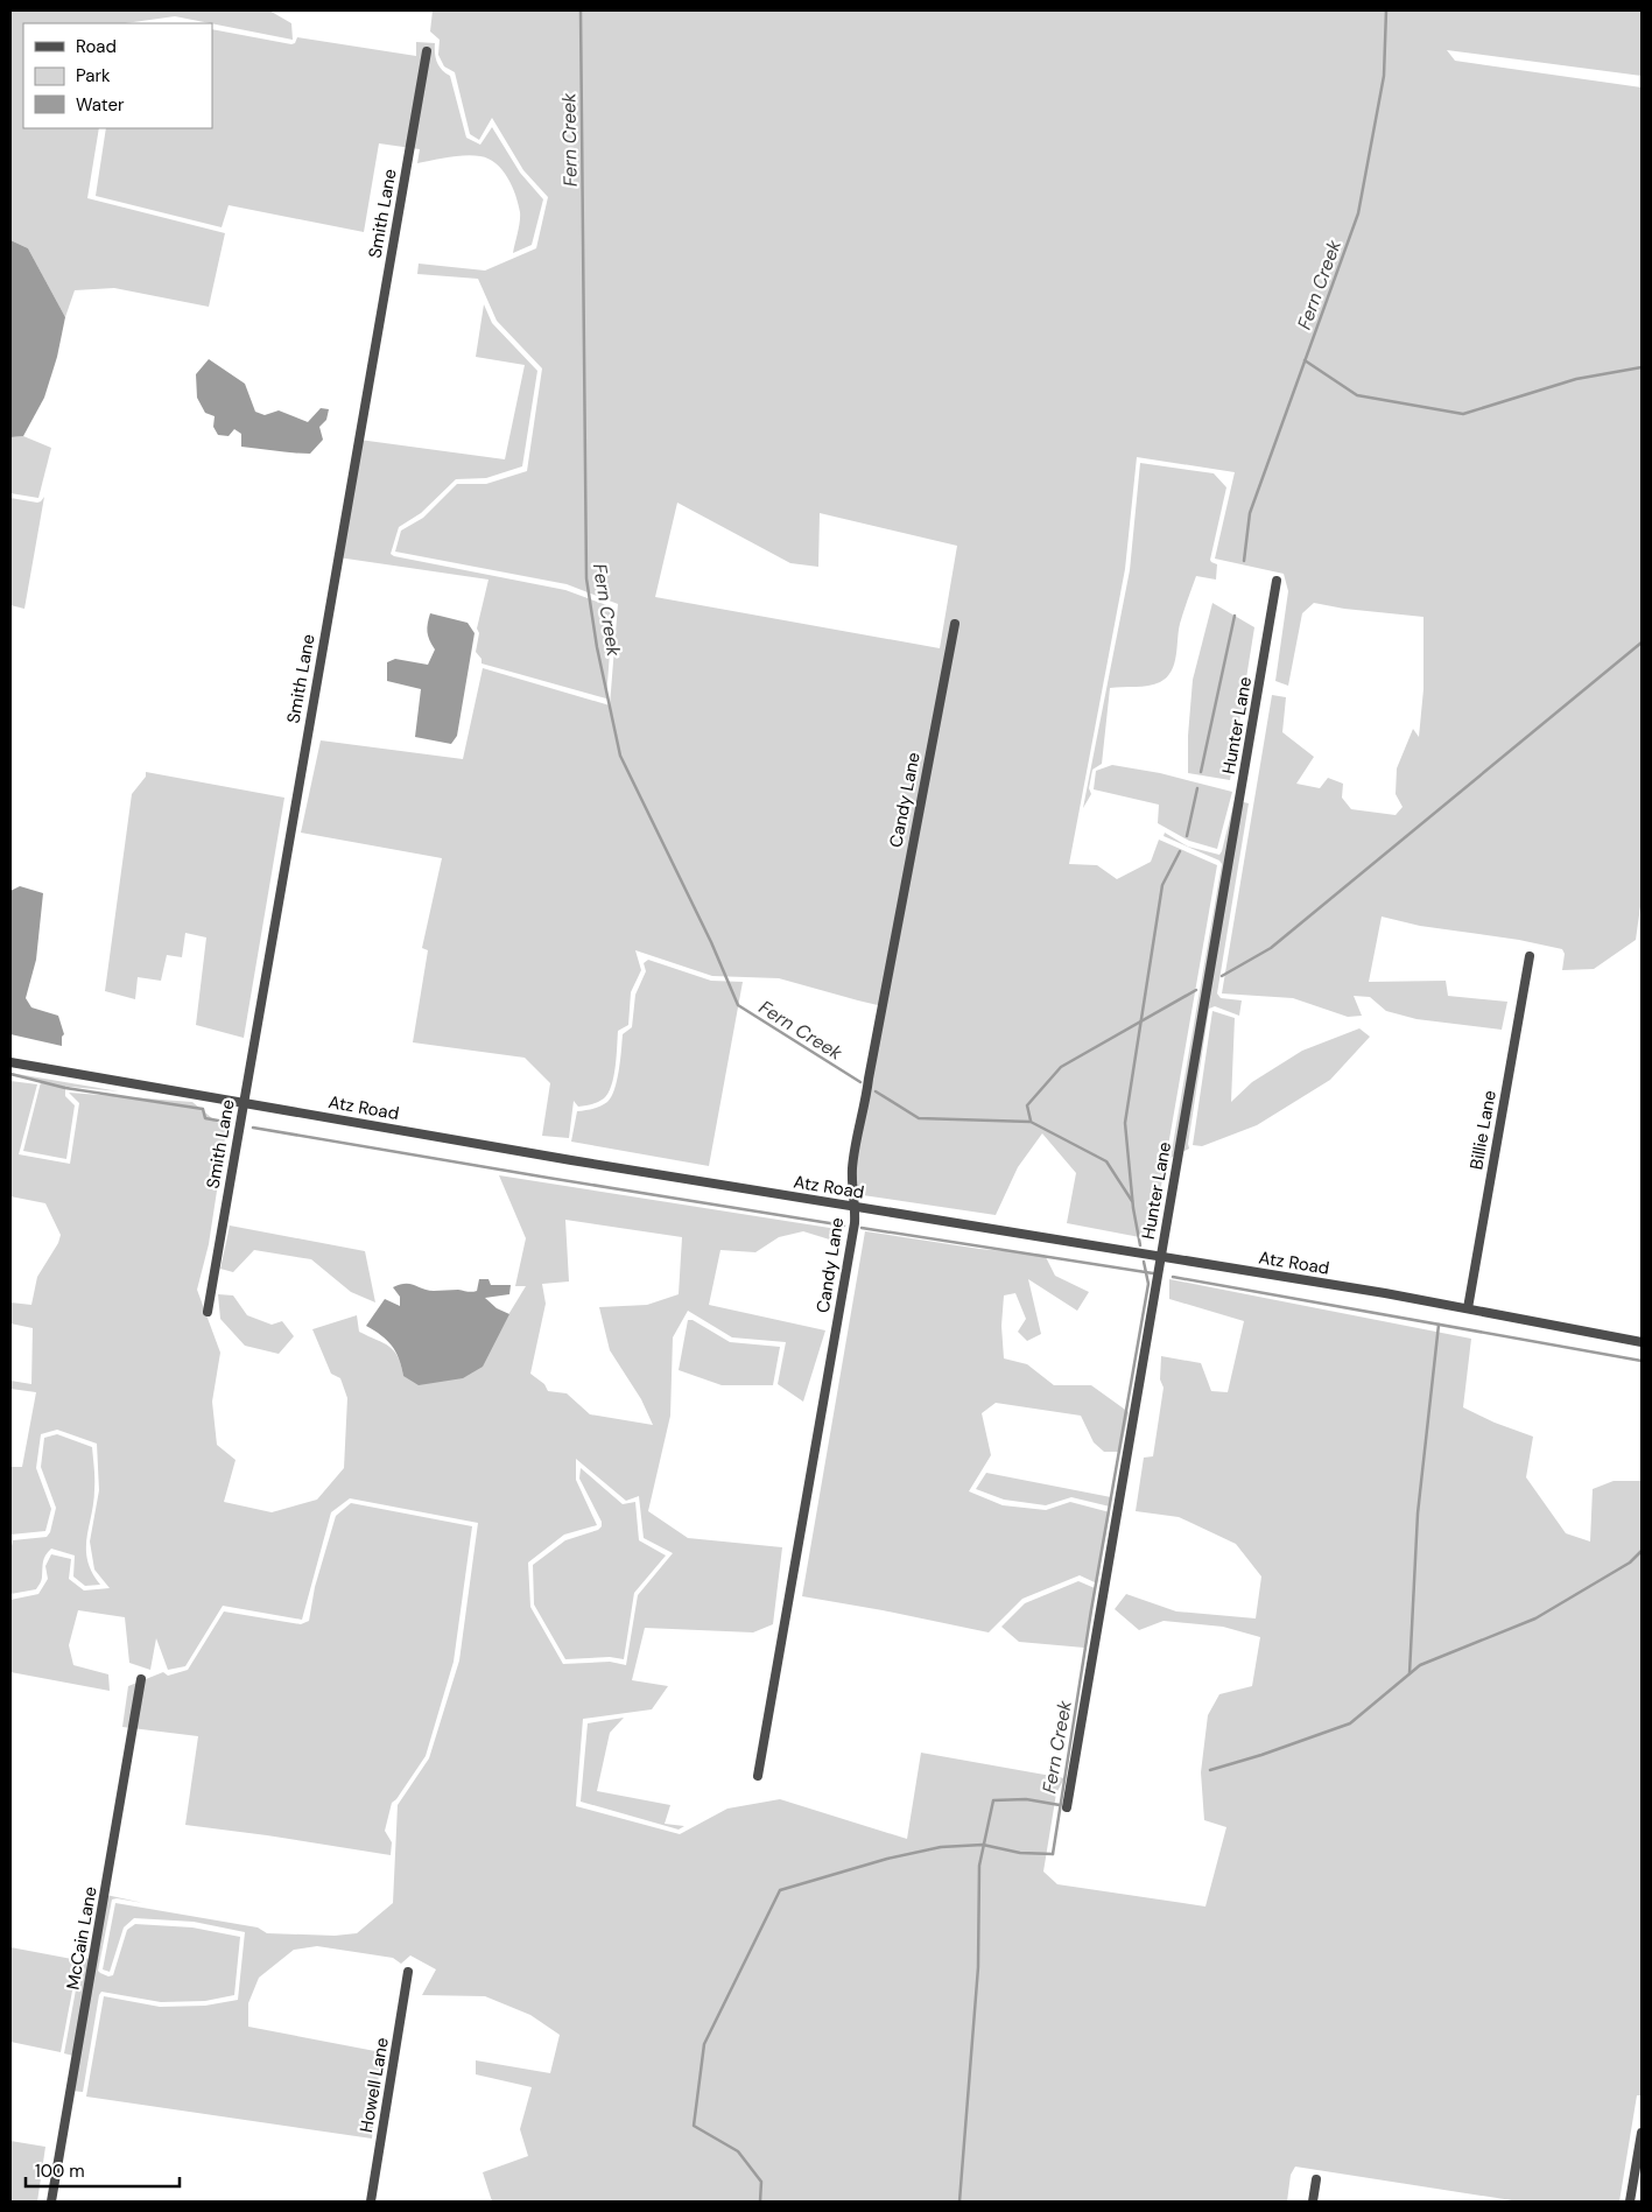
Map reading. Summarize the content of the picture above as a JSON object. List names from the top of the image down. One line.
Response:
{"streets":{"street":["Smith Lane","Hunter Lane","Candy Lane","Atz Road","Billie Lane","McCain Lane","Howell Lane"]},"crossings":[["Smith Lane","Atz Road"],["Hunter Lane","Atz Road"],["Candy Lane","Atz Road"],["Atz Road","Billie Lane"]],"water":["Fern Creek"],"legend":["Road","Park","Water"],"scale_bar":"100 m"}
